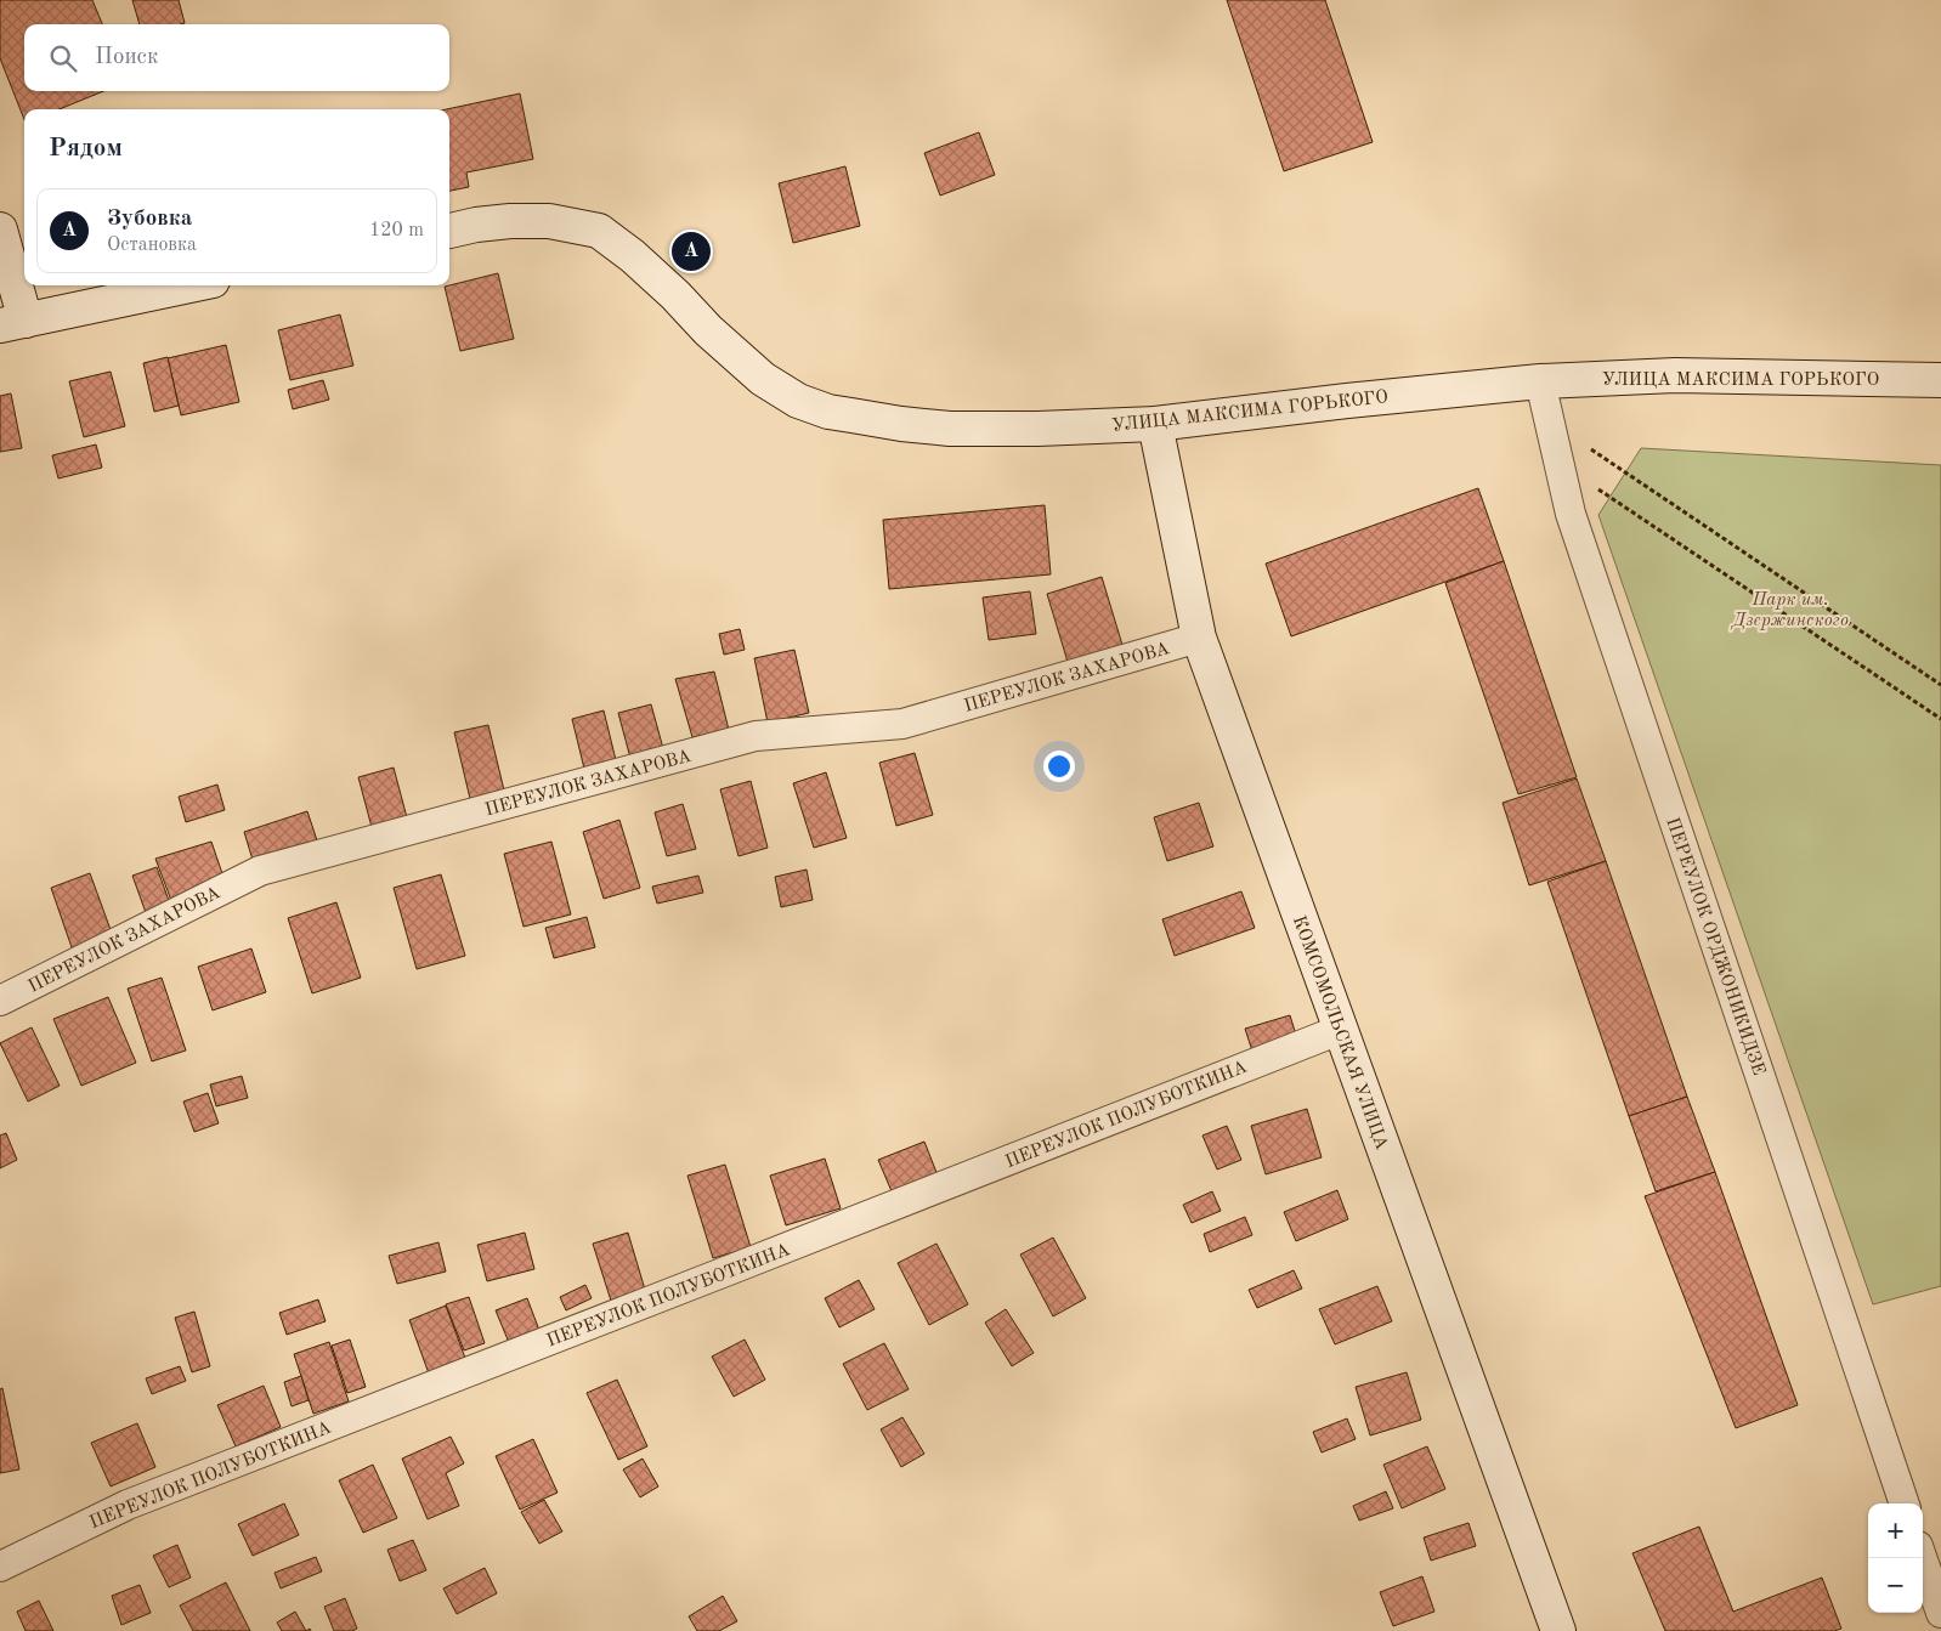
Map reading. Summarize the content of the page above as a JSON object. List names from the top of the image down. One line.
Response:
{"streets":{"main road":["УЛИЦА МАКСИМА ГОРЬКОГО","КОМСОМОЛЬСКАЯ УЛИЦА"],"street":["ПЕРЕУЛОК ЗАХАРОВА","ПЕРЕУЛОК ОРДЖОНИКИДЗЕ","ПЕРЕУЛОК ПОЛУБОТКИНА"]},"crossings":[["УЛИЦА МАКСИМА ГОРЬКОГО","ПЕРЕУЛОК ОРДЖОНИКИДЗЕ"],["УЛИЦА МАКСИМА ГОРЬКОГО","КОМСОМОЛЬСКАЯ УЛИЦА"],["ПЕРЕУЛОК ЗАХАРОВА","КОМСОМОЛЬСКАЯ УЛИЦА"],["КОМСОМОЛЬСКАЯ УЛИЦА","ПЕРЕУЛОК ПОЛУБОТКИНА"]],"parks":["Парк им. Дзержинского"],"page":{"search":"Поиск","heading":"Рядом","list":[{"mark":"A","name":"Зубовка","note":"Остановка","value":"120 m"}],"pins":"A","map_buttons":["+","−"]}}
